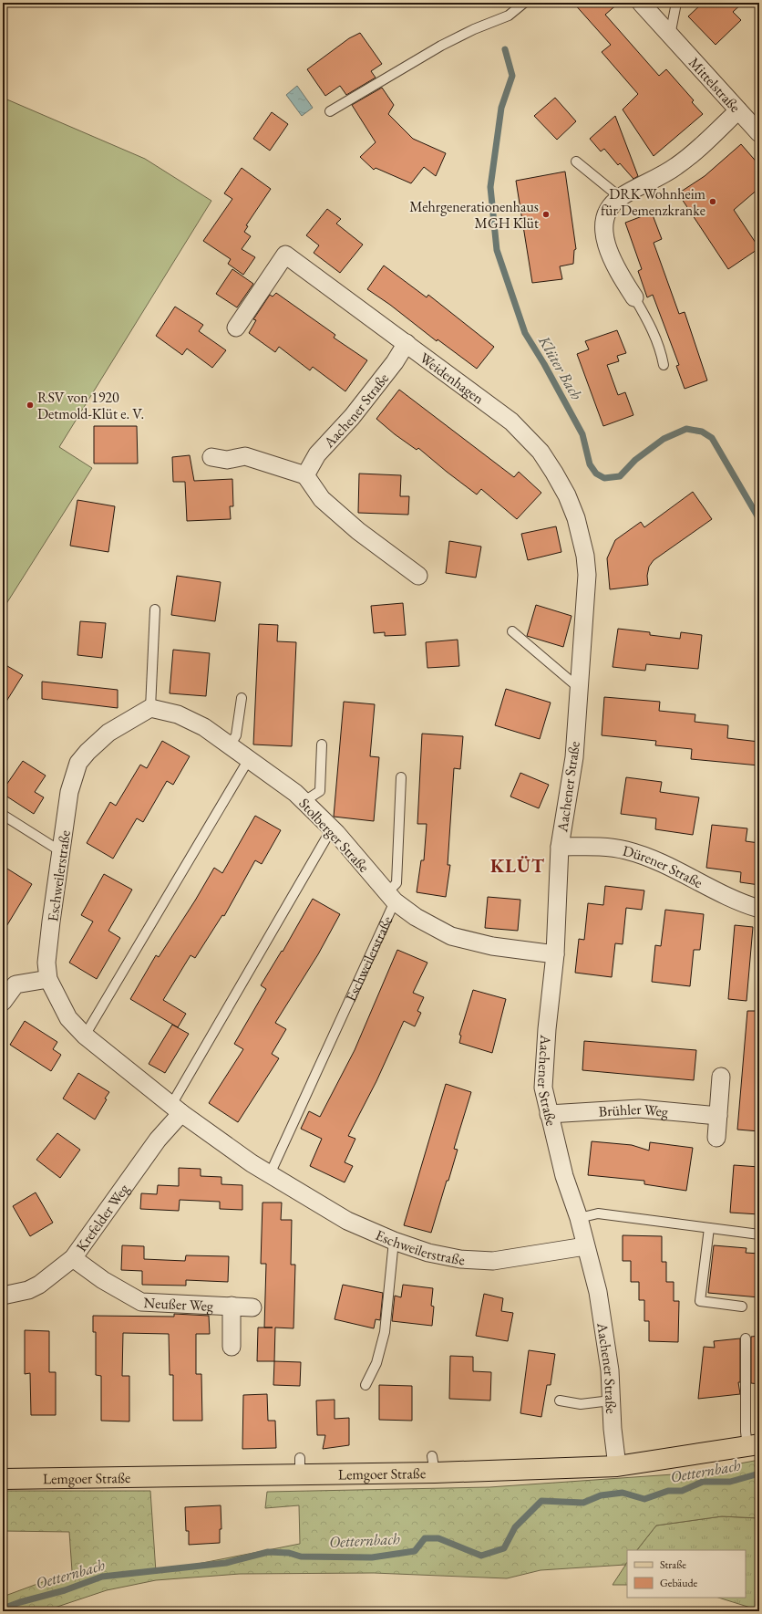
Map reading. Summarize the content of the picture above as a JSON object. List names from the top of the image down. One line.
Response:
{"streets":{"main road":["Lemgoer Straße"],"street":["Mittelstraße","Weidenhagen","Aachener Straße","Stolberger Straße","Dürener Straße","Eschweilerstraße","Brühler Weg","Krefelder Weg","Neußer Weg"]},"crossings":[["Weidenhagen","Aachener Straße"],["Aachener Straße","Stolberger Straße"],["Aachener Straße","Dürener Straße"],["Aachener Straße","Eschweilerstraße"],["Aachener Straße","Brühler Weg"],["Aachener Straße","Lemgoer Straße"],["Stolberger Straße","Eschweilerstraße"],["Eschweilerstraße","Krefelder Weg"],["Krefelder Weg","Neußer Weg"]],"districts":["KLÜT"],"water":["Klüter Bach","Oetternbach"],"places":["DRK Wohnheim für Demenzkranke","Mehrgenerationenhaus MGH Klüt","RSV von 1920 Detmold-Klüt e. V."],"legend":["Straße","Gebäude"]}
